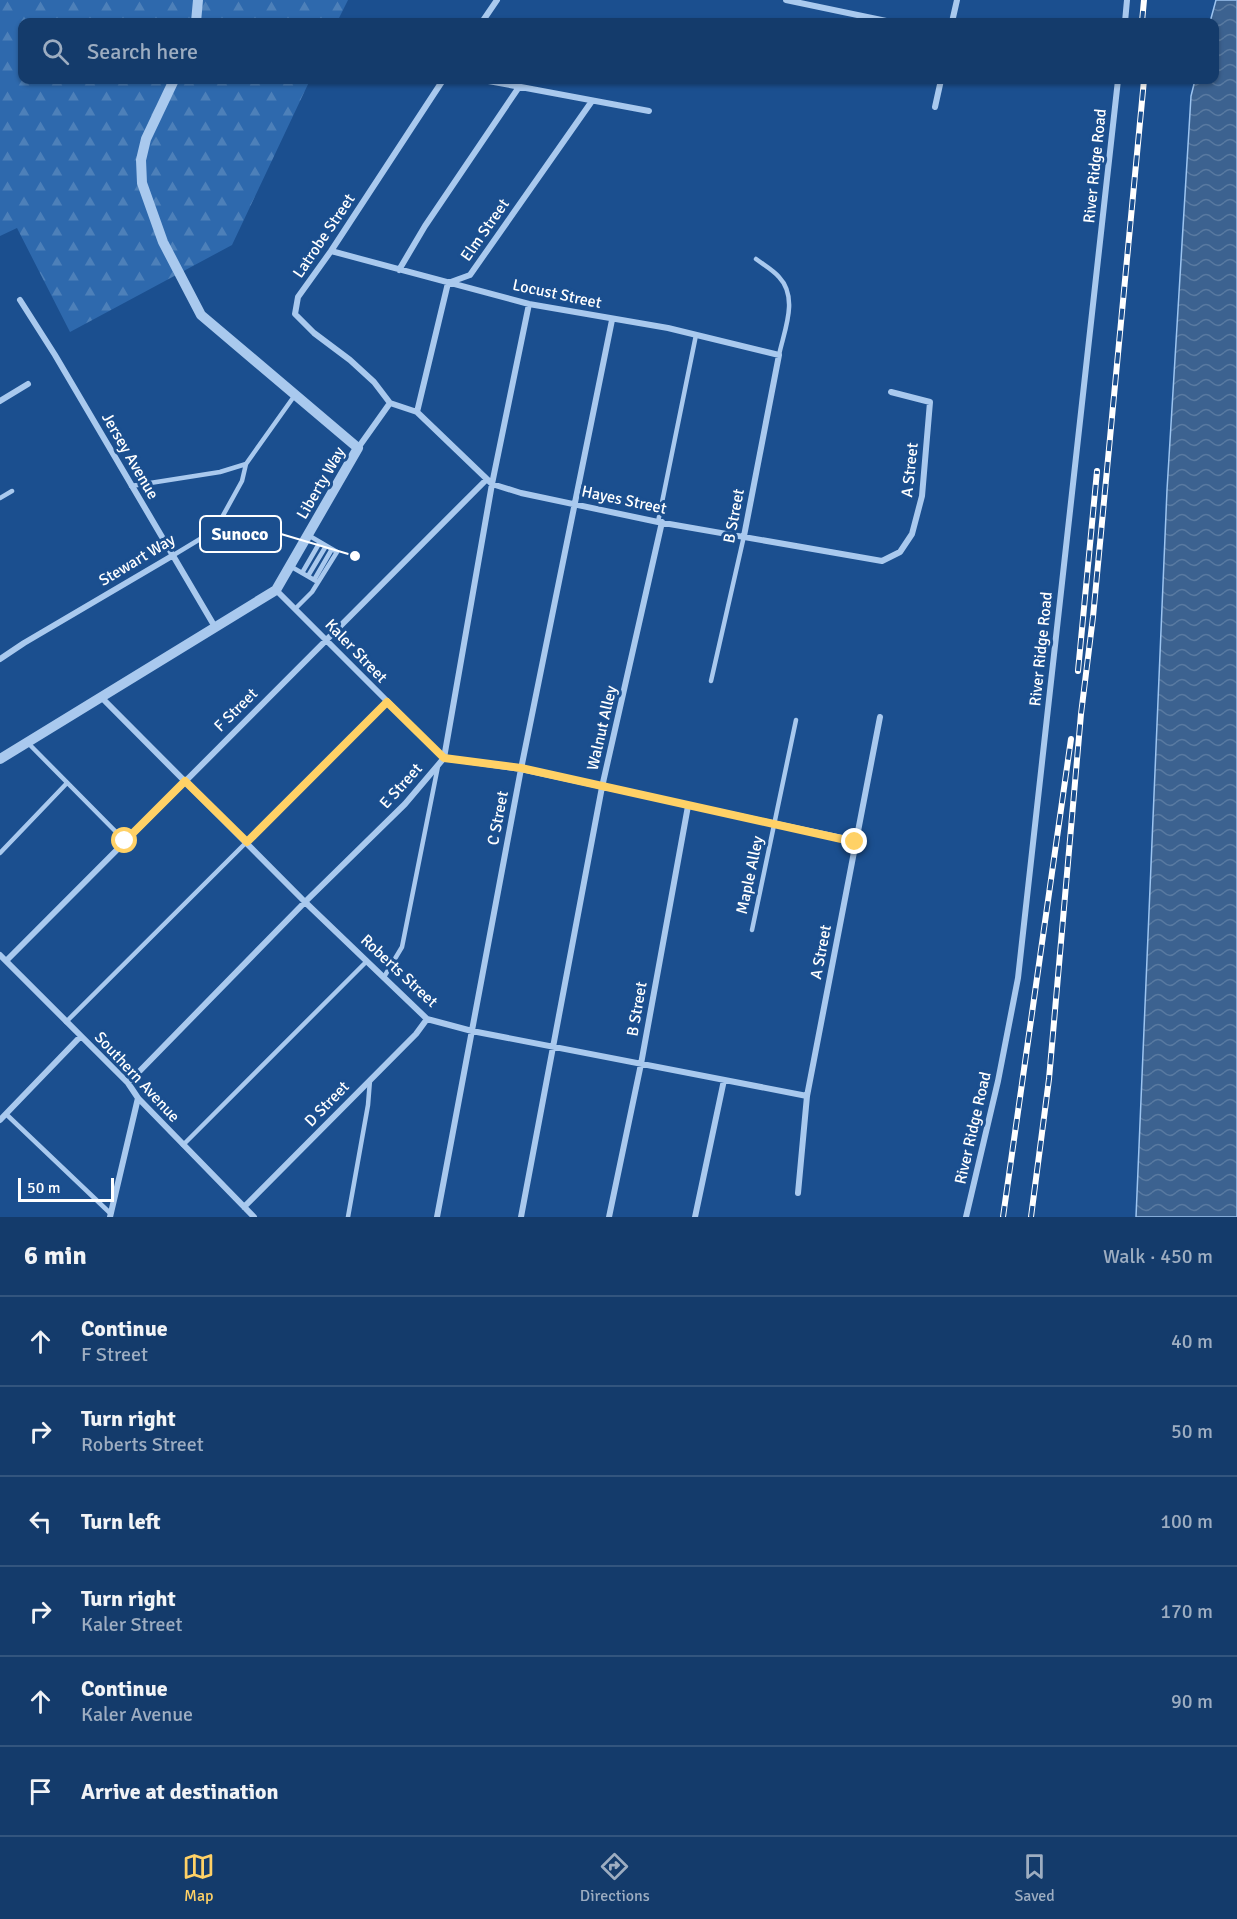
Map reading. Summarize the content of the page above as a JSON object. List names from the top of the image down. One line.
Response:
{"streets":{"street":["River Ridge Road","Elm Street","Latrobe Street","Locust Street","Jersey Avenue","A Street","Liberty Way","Hayes Street","B Street","Stewart Way","Kaler Street","F Street","Walnut Alley","E Street","C Street","Roberts Street","Southern Avenue","D Street"],"lane":["Maple Alley"]},"crossings":[["Elm Street","Locust Street"],["Latrobe Street","Locust Street"],["Latrobe Street","Hayes Street"],["Locust Street","B Street"],["Locust Street","E Street"],["Locust Street","C Street"],["Jersey Avenue","Liberty Way"],["Jersey Avenue","Stewart Way"],["A Street","Hayes Street"],["A Street","Roberts Street"],["Liberty Way","Stewart Way"],["Liberty Way","Kaler Street"],["Liberty Way","Roberts Street"],["Hayes Street","B Street"],["Hayes Street","F Street"],["Hayes Street","Walnut Alley"],["Hayes Street","E Street"],["Hayes Street","C Street"],["B Street","Roberts Street"],["Kaler Street","F Street"],["Kaler Street","E Street"],["F Street","E Street"],["F Street","Roberts Street"],["F Street","Southern Avenue"],["Walnut Alley","Roberts Street"],["E Street","Roberts Street"],["E Street","Southern Avenue"],["C Street","Roberts Street"],["Roberts Street","D Street"],["Southern Avenue","D Street"]],"places":["Sunoco"],"scale_bar":"50 m","page":{"search":"Search here","scale":"50 m","heading":["6 min","Walk · 450 m"],"list":[["Continue","F Street","40 m"],["Turn right","Roberts Street","50 m"],["Turn left","100 m"],["Turn right","Kaler Street","170 m"],["Continue","Kaler Avenue","90 m"],"Arrive at destination"],"nav":["Map","Directions","Saved"]}}
